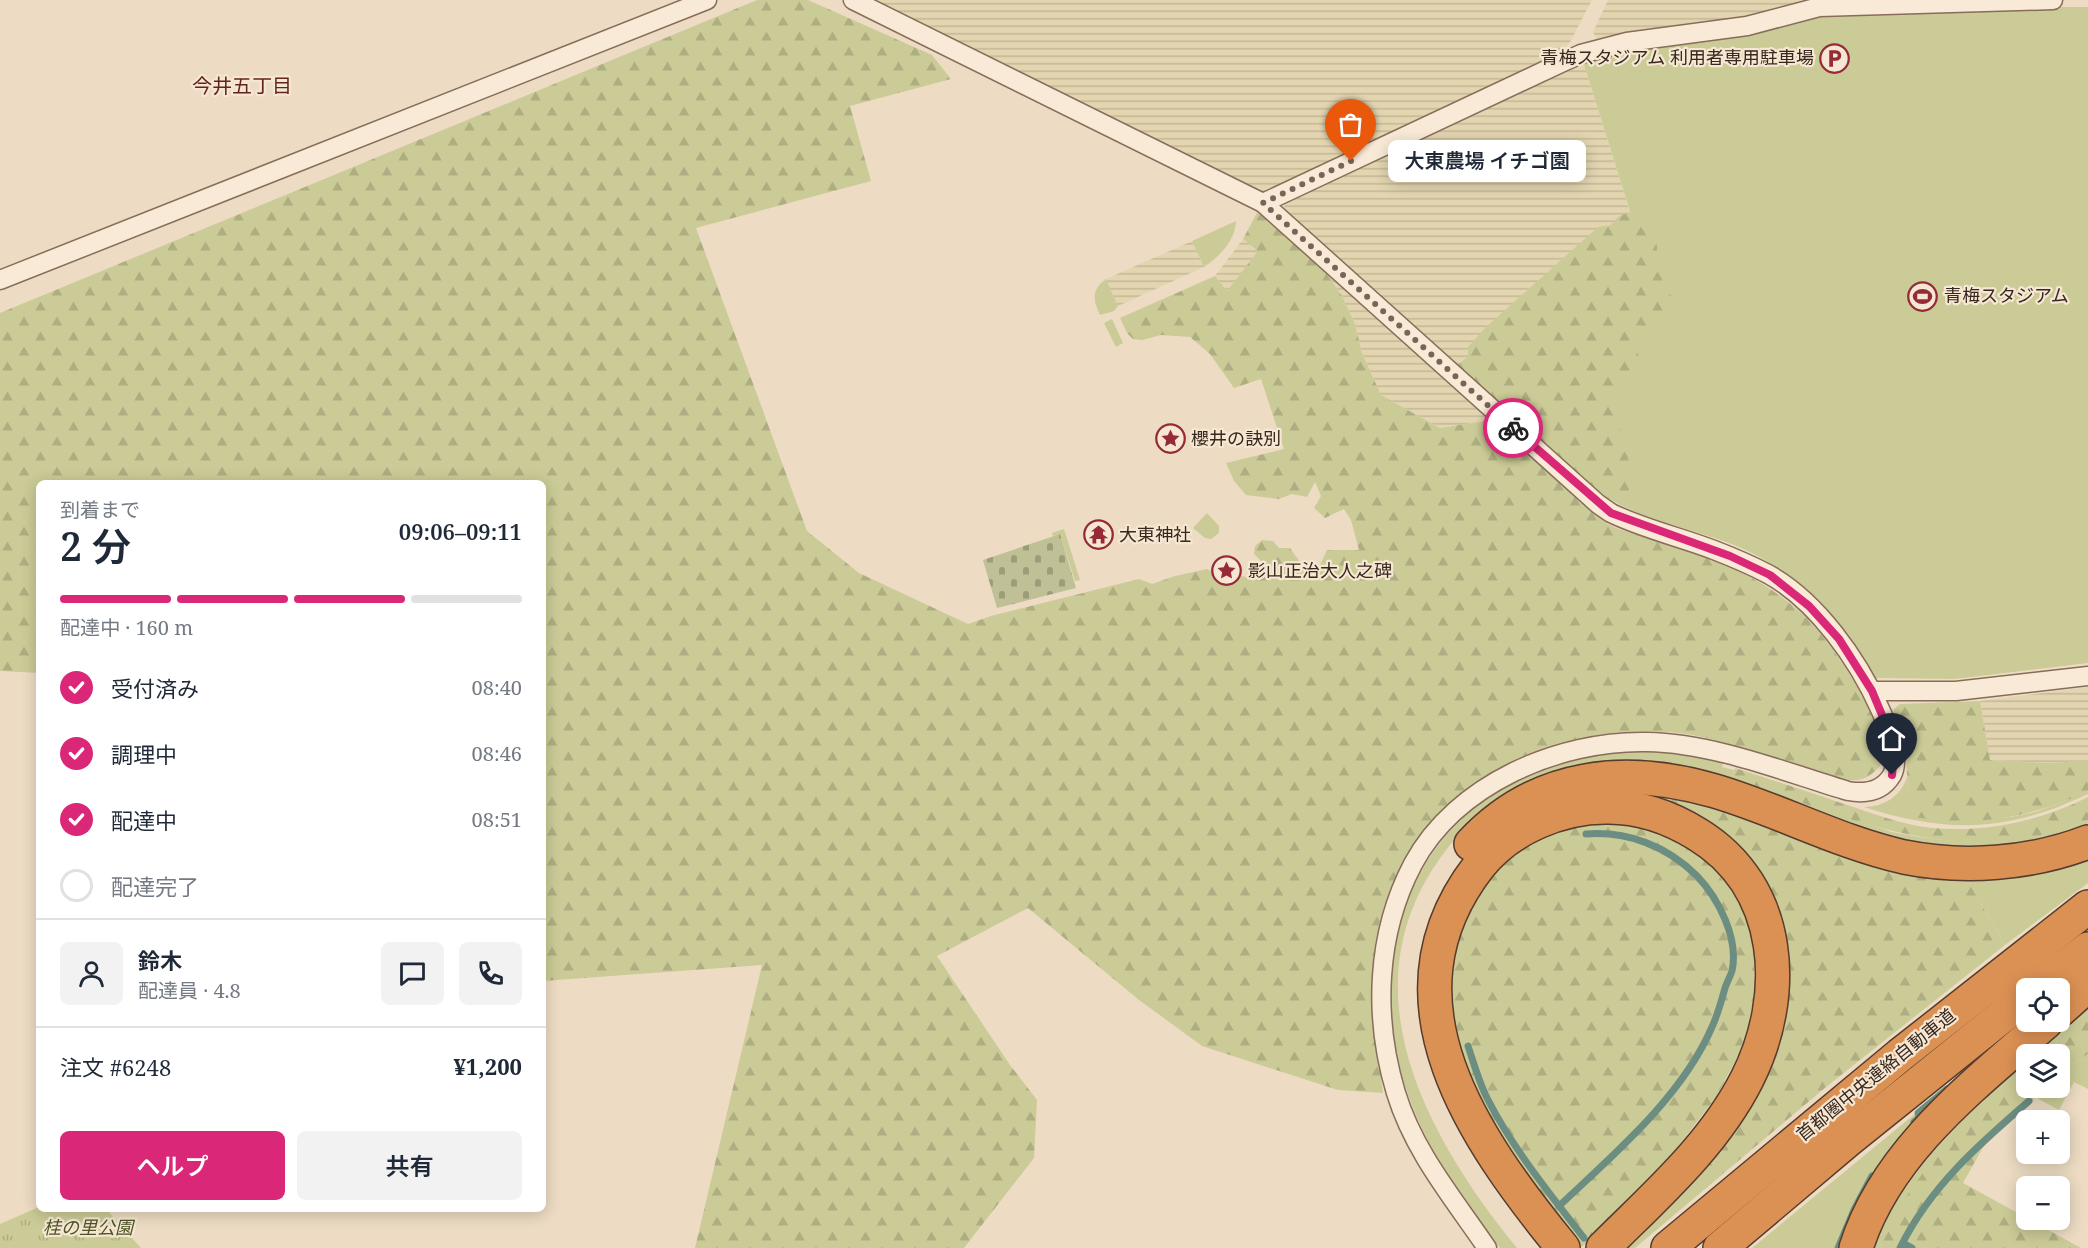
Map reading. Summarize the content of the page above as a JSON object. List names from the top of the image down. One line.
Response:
{"streets":{"highway":["首都圏中央連絡自動車道"]},"districts":["今井五丁目"],"parks":["桂の里公園"],"places":{"parking":["青梅スタジアム 利用者専用駐車場"],"other":["大東農場 イチゴ園"],"sports":["青梅スタジアム"],"place":["櫻井の訣別","影山正治大人之碑"],"temple":["大東神社"]},"page":{"bubble":"大東農場 イチゴ園","heading":["2 分","到着まで","09:06–09:11"],"panel":["鈴木","配達員 · 4.8","注文 #6248","¥1,200"],"bar":"配達中 · 160 m","list":[["受付済み","08:40"],["調理中","08:46"],["配達中","08:51"],"配達完了"],"map_buttons":["+","−"],"buttons":["ヘルプ","共有"]}}
